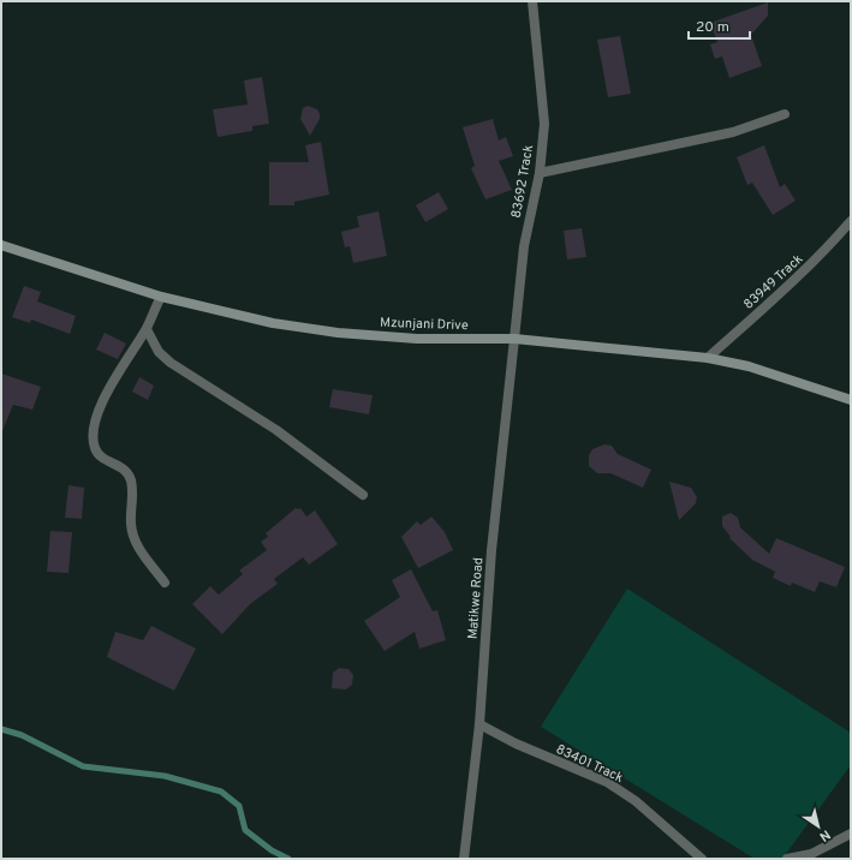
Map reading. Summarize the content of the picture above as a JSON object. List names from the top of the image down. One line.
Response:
{"streets":{"main road":["Mzunjani Drive"],"street":["83692 Track","83949 Track","Matikwe Road","83401 Track"]},"crossings":[["83692 Track","Mzunjani Drive"],["83692 Track","Matikwe Road"],["83949 Track","Mzunjani Drive"],["Mzunjani Drive","Matikwe Road"],["Matikwe Road","83401 Track"]],"scale_bar":"20 m","north":"bottom right"}
